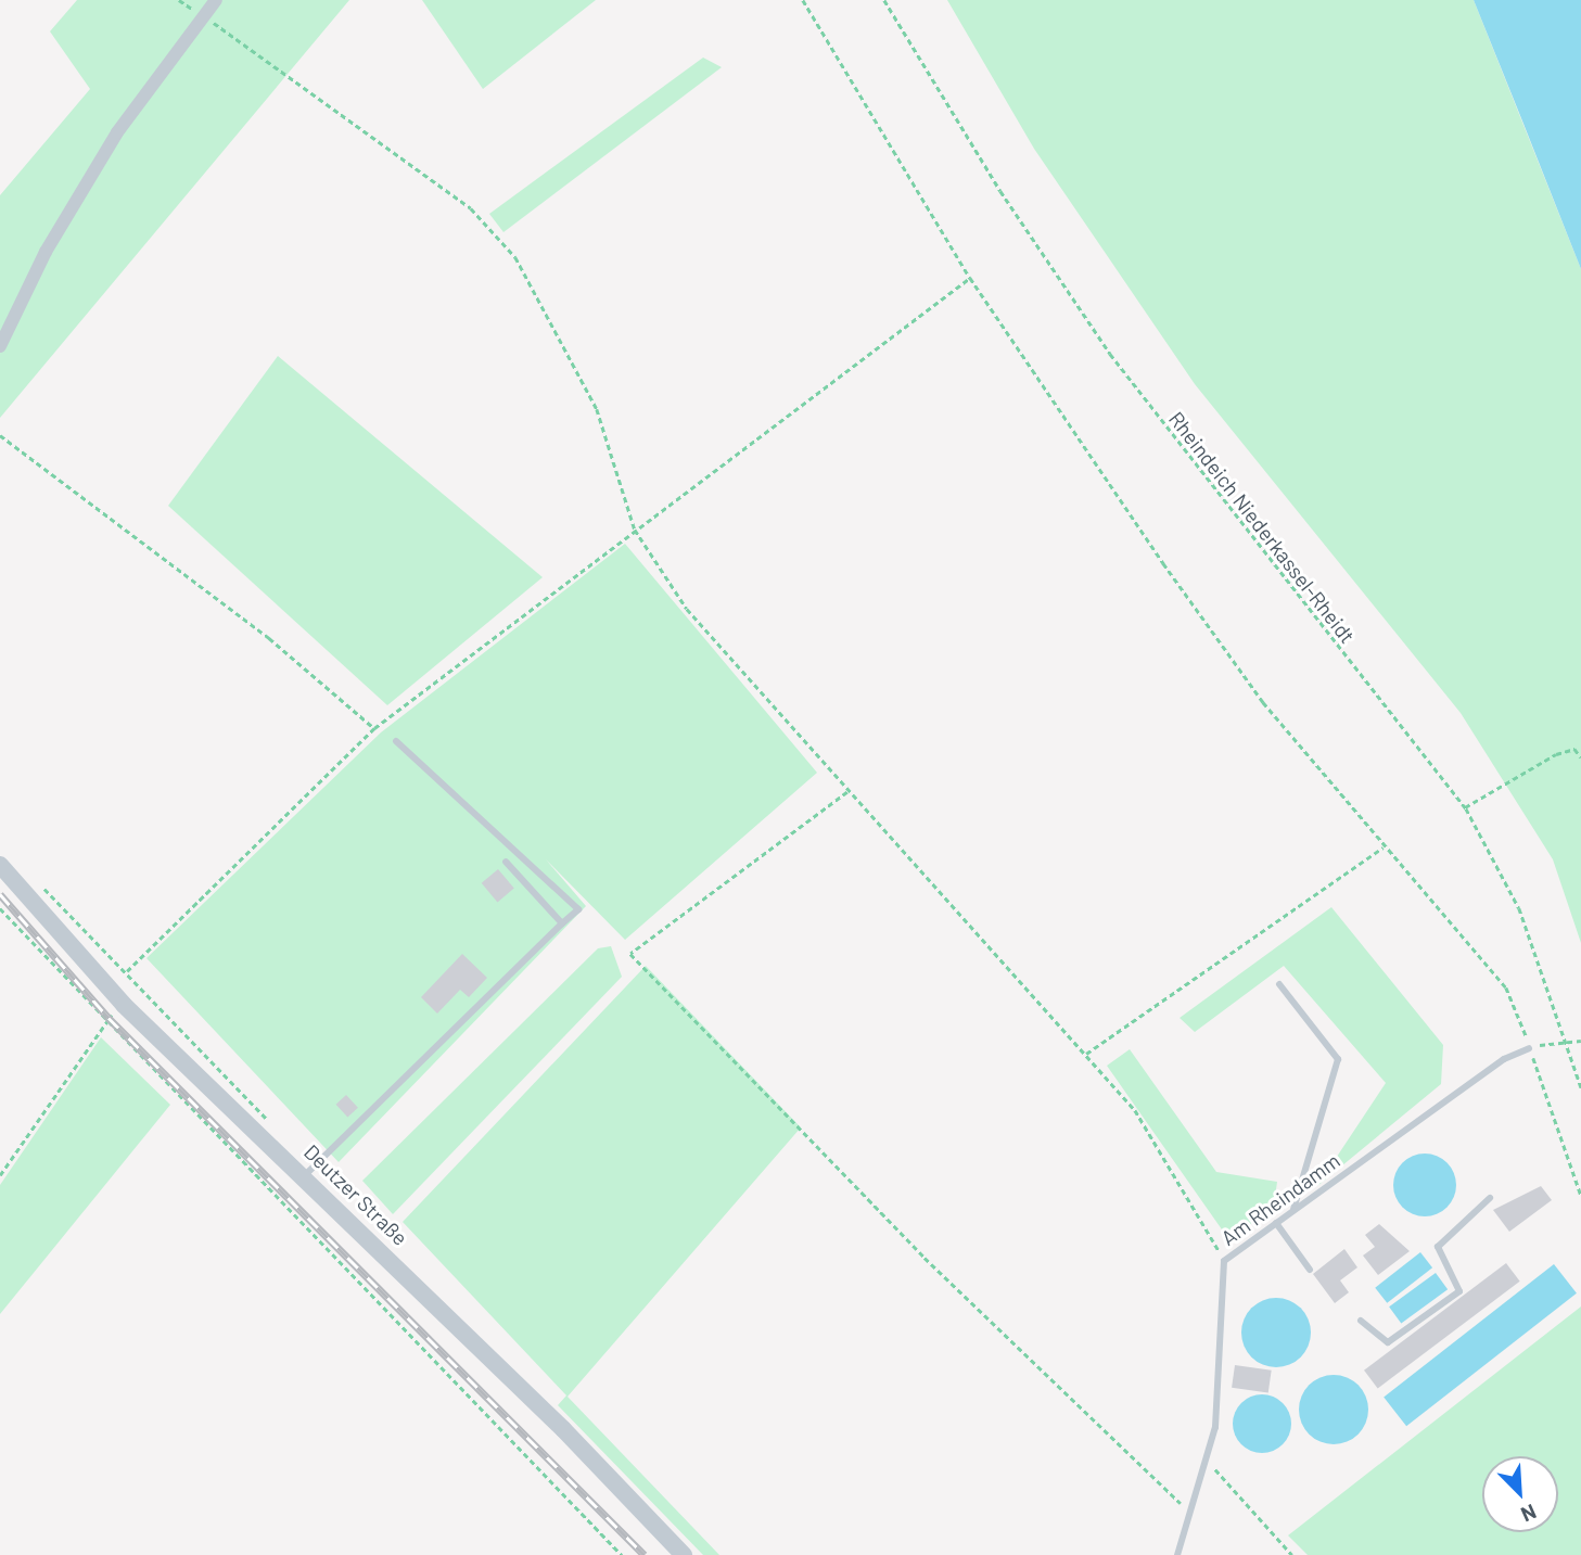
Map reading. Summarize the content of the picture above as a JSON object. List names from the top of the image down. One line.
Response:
{"streets":{"street":["Deutzer Straße"],"lane":["Am Rheindamm"],"path":["Rheindeich Niederkassel-Rheidt"]},"north":"bottom right"}
